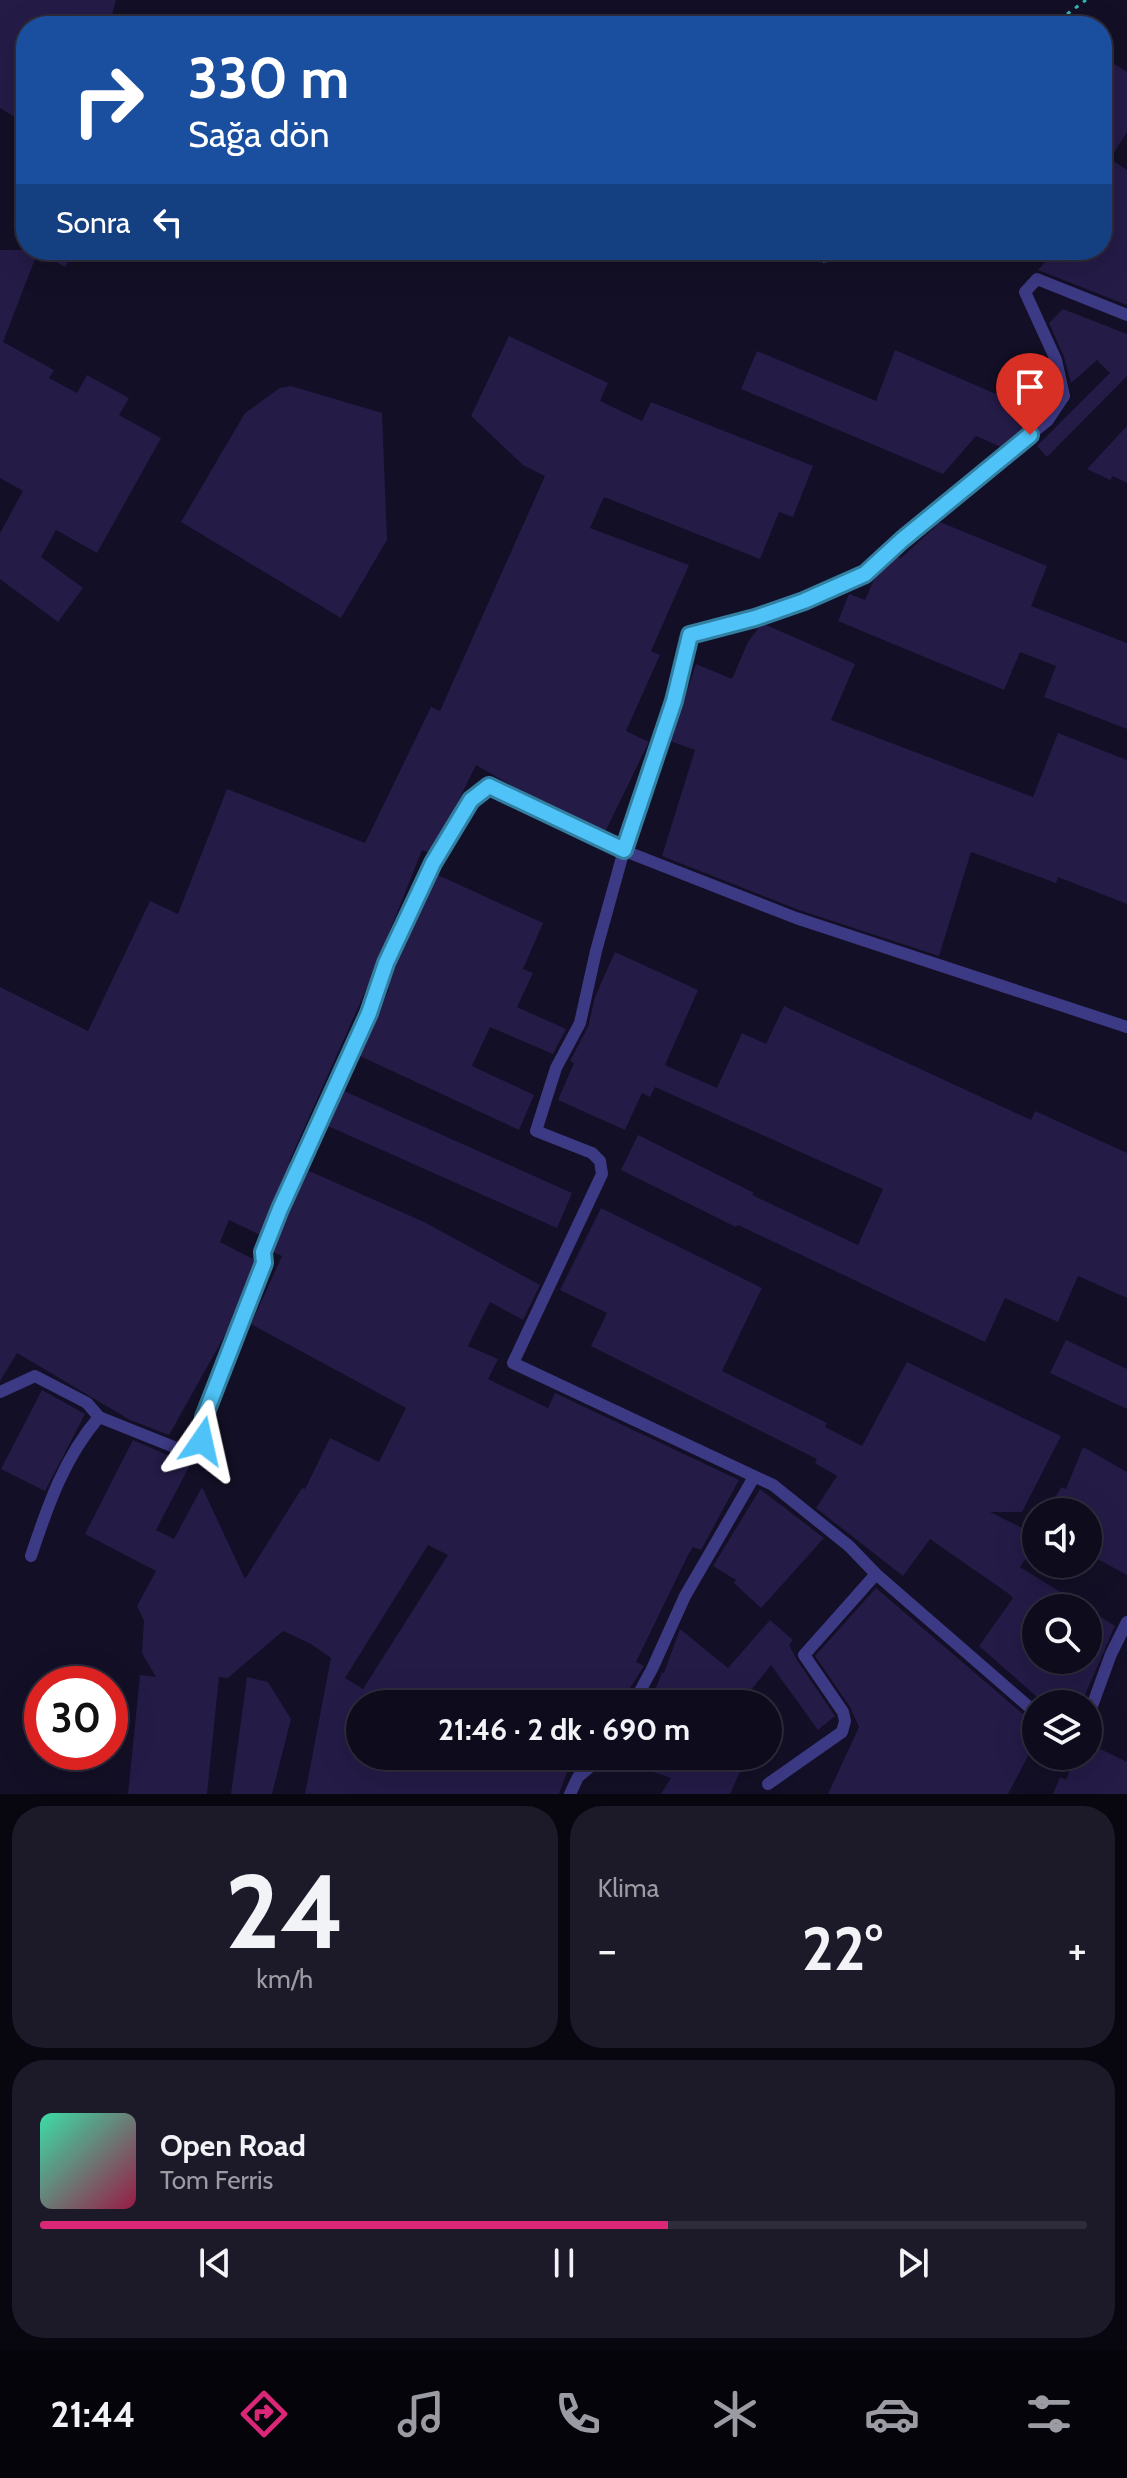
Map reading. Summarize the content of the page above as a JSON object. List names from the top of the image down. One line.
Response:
{"page":{"turn":["330 m","Sağa dön"],"then":"Sonra","limit":"30","trip":"21:46 · 2 dk · 690 m","tile":[["24","km/h"],"Klima"],"heat":["−","22°","+"],"song":["Open Road","Tom Ferris"],"tabs":"21:44"}}
